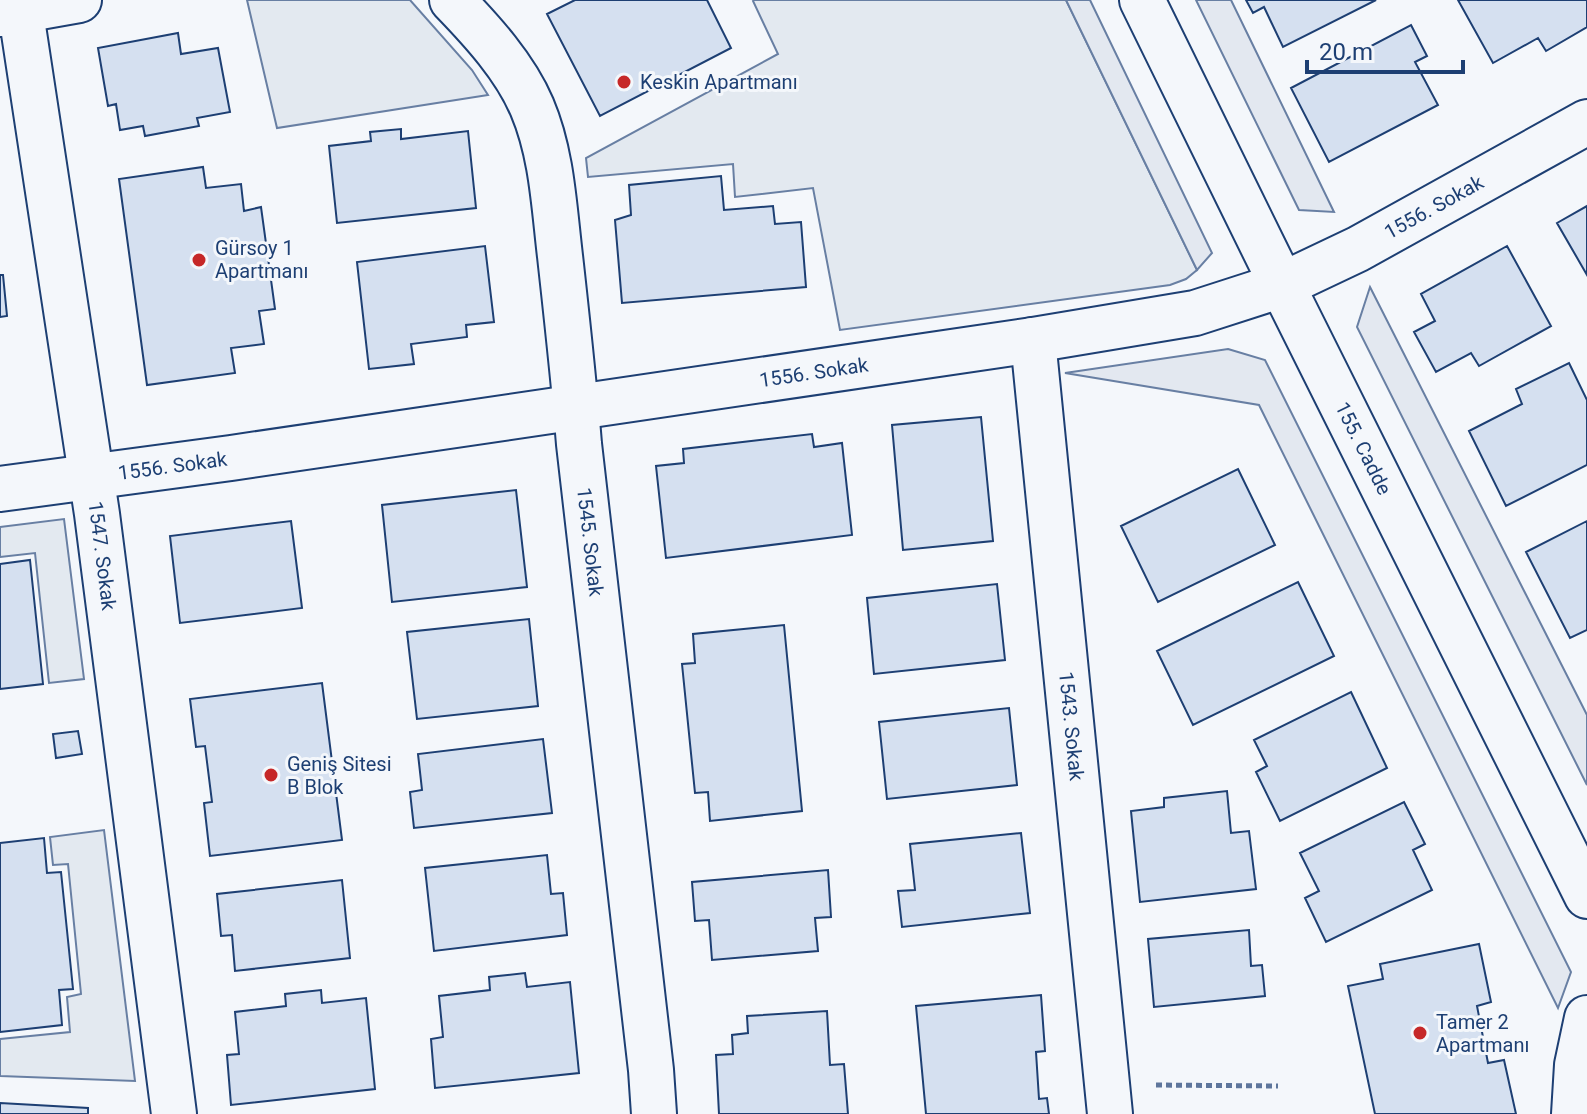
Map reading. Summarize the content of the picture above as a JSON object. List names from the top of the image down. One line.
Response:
{"streets":{"street":["1556. Sokak","155. Cadde","1545. Sokak","1547. Sokak","1543. Sokak"]},"crossings":[["1556. Sokak","155. Cadde"],["1556. Sokak","1545. Sokak"],["1556. Sokak","1547. Sokak"],["1556. Sokak","1543. Sokak"]],"places":["Keskin Apartmanı","Gürsoy 1 Apartmanı","Geniş Sitesi B Blok","Tamer 2 Apartmanı"],"scale_bar":"20 m"}
